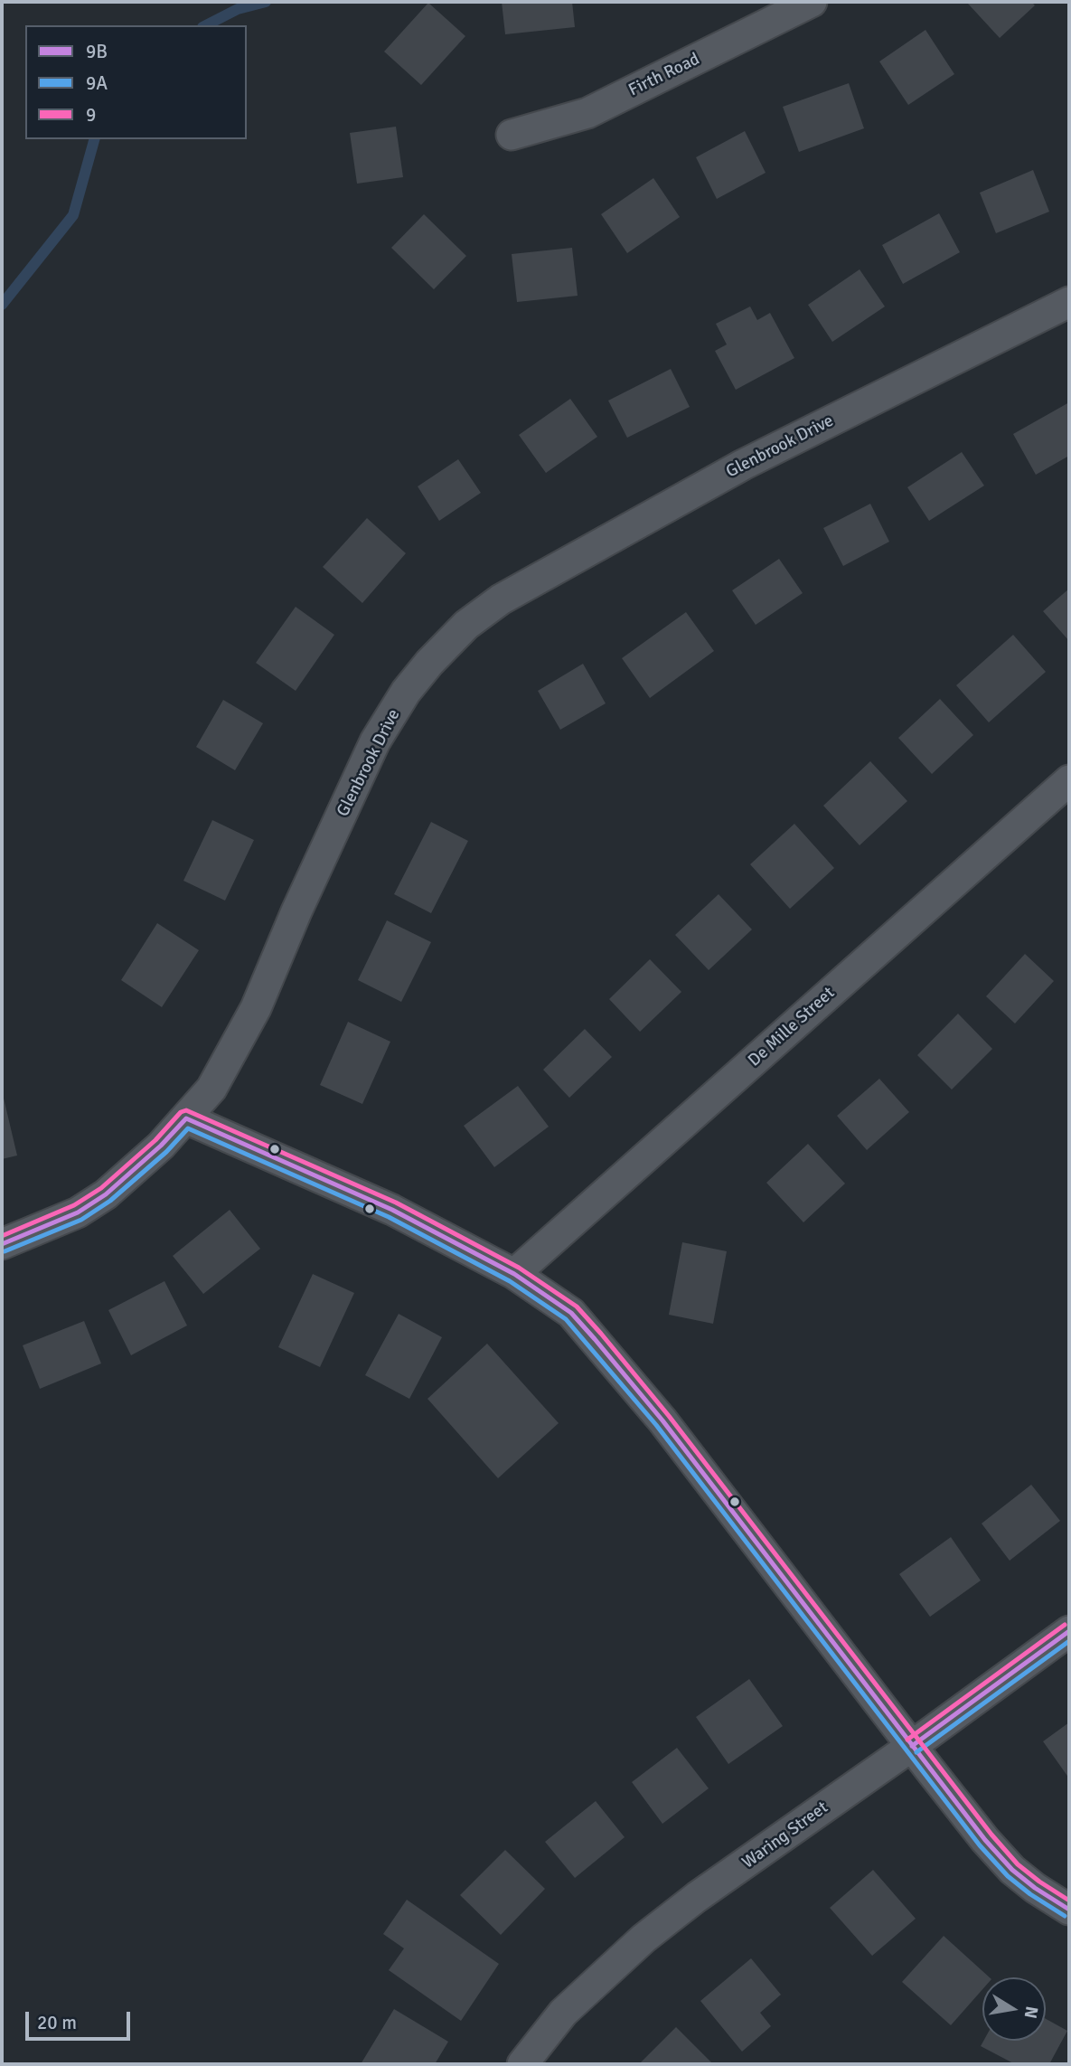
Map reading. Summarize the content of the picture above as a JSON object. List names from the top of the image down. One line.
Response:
{"streets":{"street":["Firth Road","Glenbrook Drive","De Mille Street","Waring Street"]},"lines":["transit line 9","transit line 9B","transit line 9A"],"legend":["9B","9A","9"],"scale_bar":"20 m","north":"right"}
